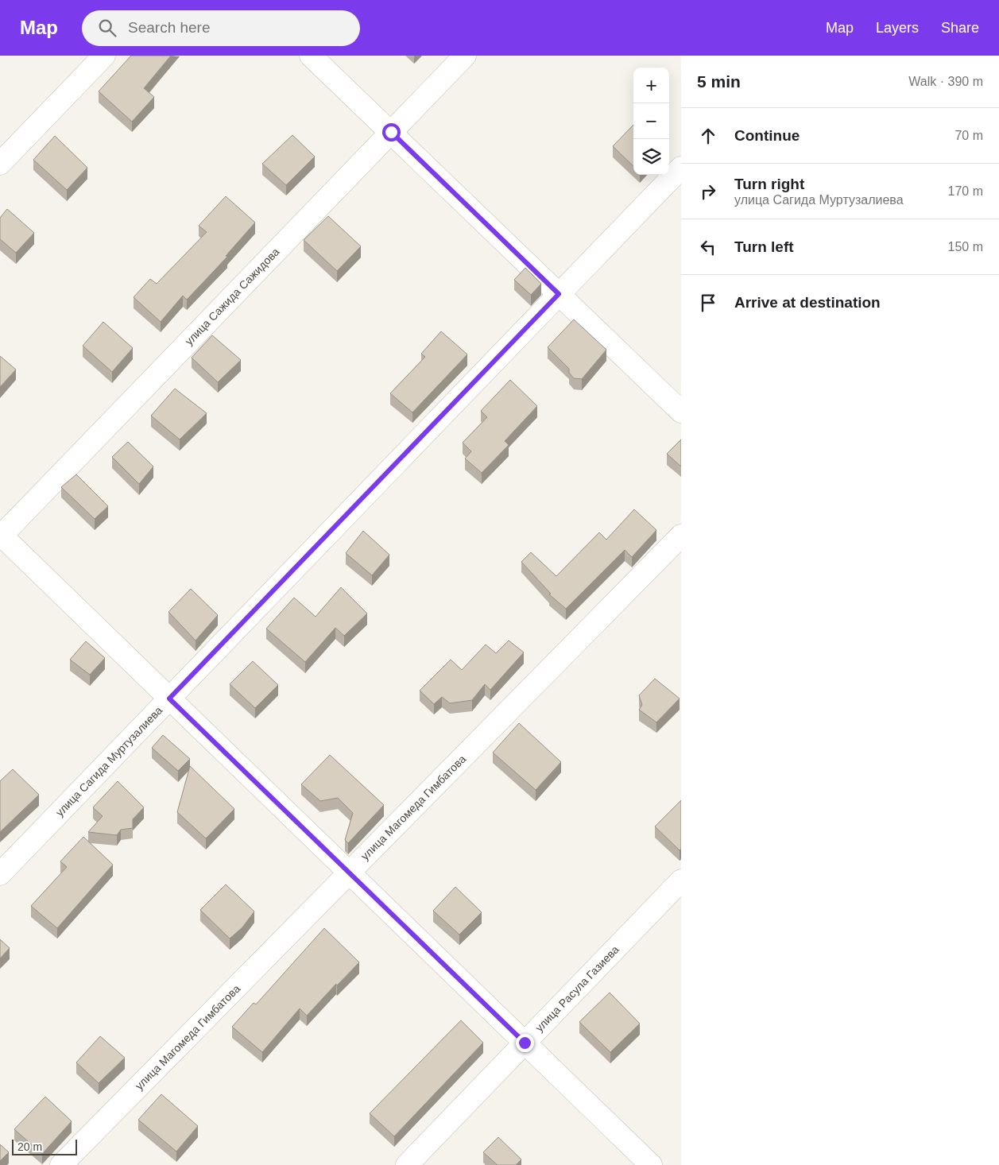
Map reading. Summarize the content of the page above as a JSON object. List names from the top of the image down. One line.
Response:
{"streets":{"street":["улица Сажида Сажидова","улица Сагида Муртузалиева","улица Магомеда Гимбатова","улица Расула Газиева"]},"scale_bar":"20 m","page":{"header":"Map","search":"Search here","nav":["Map","Layers","Share"],"heading":["5 min","Walk · 390 m"],"map_buttons":["+","−"],"list":[["Continue","70 m"],["Turn right","улица Сагида Муртузалиева","170 m"],["Turn left","150 m"],"Arrive at destination"],"scale":"20 m"}}
